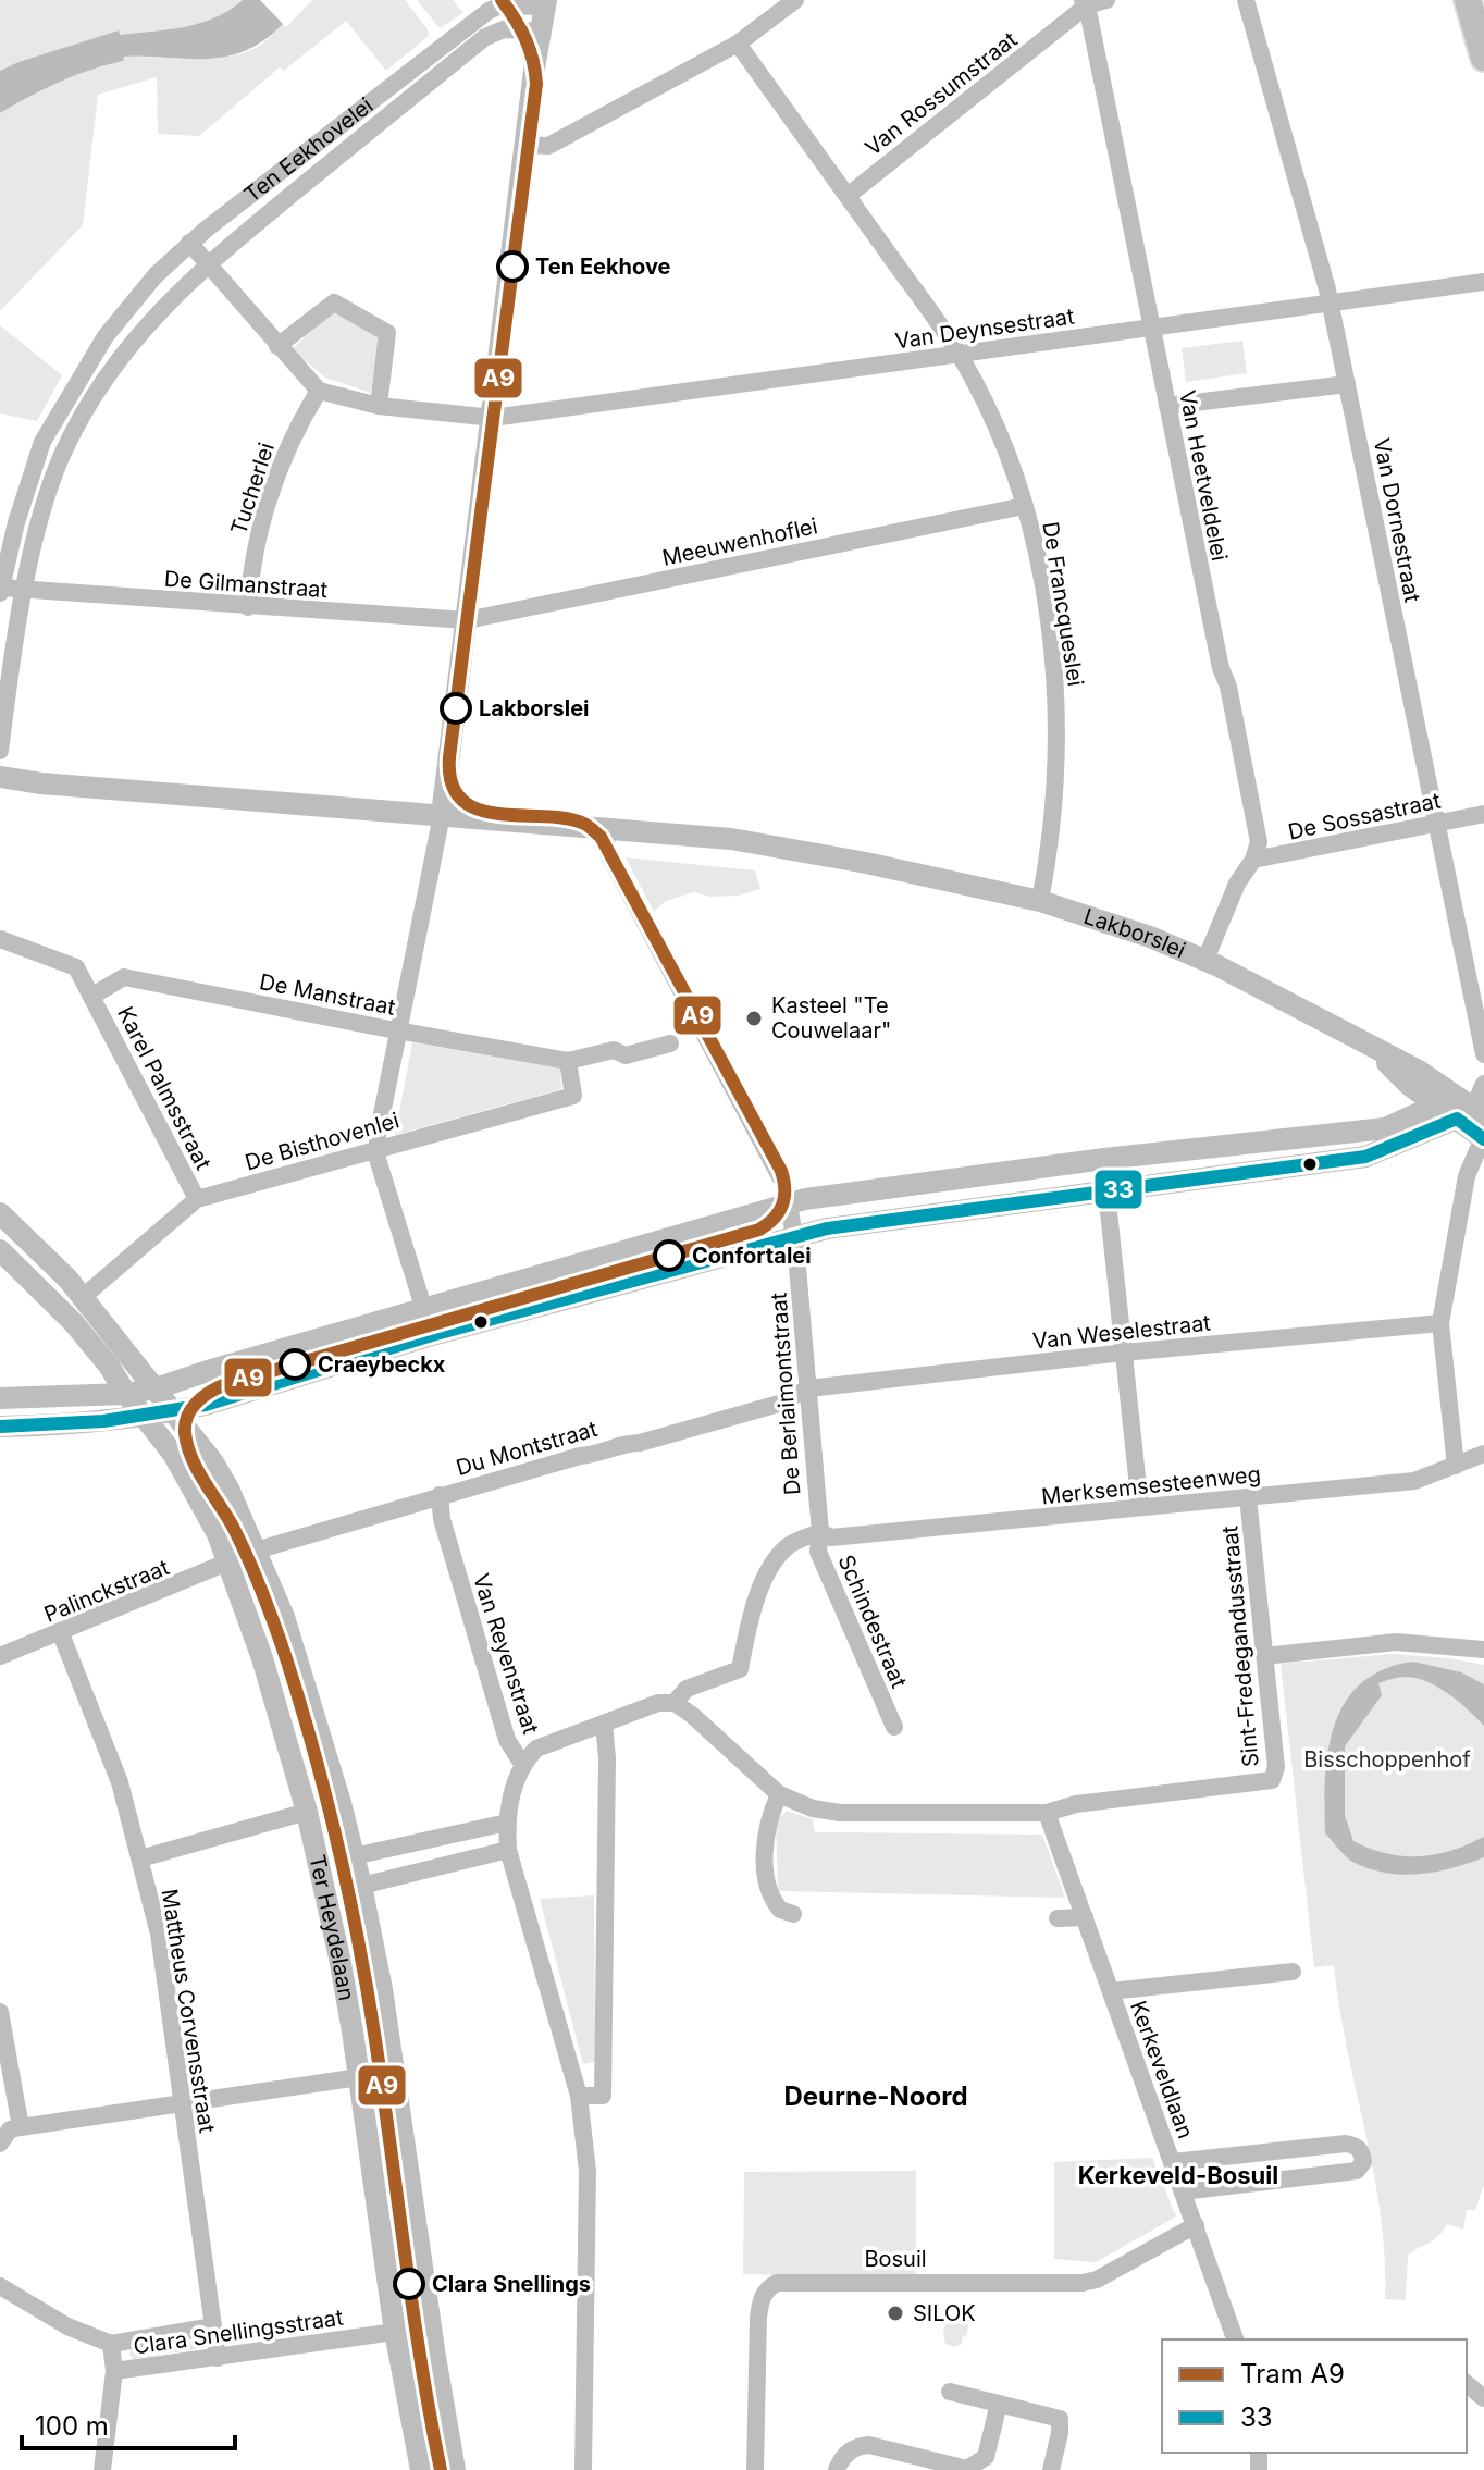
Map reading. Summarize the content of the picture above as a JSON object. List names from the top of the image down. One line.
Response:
{"streets":{"street":["Van Rossumstraat","Ten Eekhovelei","Van Deynsestraat","Van Heetveldelei","Tucherlei","Van Dornestraat","Meeuwenhoflei","De Gilmanstraat","De Francqueslei","De Sossastraat","Lakborslei","De Manstraat","Karel Palmsstraat","De Bisthovenlei","Van Weselestraat","De Berlaimontstraat","Du Montstraat","Merksemsesteenweg","Palinckstraat","Schindestraat","Sint-Fredegandusstraat","Van Reyenstraat","Ter Heydelaan","Mattheus Corvensstraat","Kerkeveldlaan","Bosuil","Clara Snellingsstraat"]},"crossings":[["Van Rossumstraat","Van Heetveldelei"],["Van Rossumstraat","De Francqueslei"],["Ten Eekhovelei","De Gilmanstraat"],["Van Deynsestraat","Van Heetveldelei"],["Van Deynsestraat","Tucherlei"],["Van Deynsestraat","Van Dornestraat"],["Van Deynsestraat","De Francqueslei"],["Van Heetveldelei","De Sossastraat"],["Van Heetveldelei","Lakborslei"],["Tucherlei","De Gilmanstraat"],["Van Dornestraat","De Sossastraat"],["Meeuwenhoflei","De Gilmanstraat"],["Meeuwenhoflei","De Francqueslei"],["De Francqueslei","Lakborslei"],["Lakborslei","De Berlaimontstraat"],["De Manstraat","Karel Palmsstraat"],["De Manstraat","De Bisthovenlei"],["Karel Palmsstraat","De Bisthovenlei"],["De Bisthovenlei","Ter Heydelaan"],["Van Weselestraat","De Berlaimontstraat"],["Van Weselestraat","Du Montstraat"],["De Berlaimontstraat","Du Montstraat"],["De Berlaimontstraat","Merksemsesteenweg"],["De Berlaimontstraat","Schindestraat"],["Du Montstraat","Palinckstraat"],["Du Montstraat","Van Reyenstraat"],["Du Montstraat","Ter Heydelaan"],["Merksemsesteenweg","Schindestraat"],["Merksemsesteenweg","Sint-Fredegandusstraat"],["Palinckstraat","Ter Heydelaan"],["Palinckstraat","Mattheus Corvensstraat"],["Sint-Fredegandusstraat","Kerkeveldlaan"],["Ter Heydelaan","Clara Snellingsstraat"],["Mattheus Corvensstraat","Clara Snellingsstraat"],["Kerkeveldlaan","Bosuil"]],"districts":["Deurne-Noord","Kerkeveld-Bosuil"],"parks":["Bisschoppenhof"],"places":["Ten Eekhove","Lakborslei","Kasteel \"Te Couwelaar\"","Confortalei","Craeybeckx","Clara Snellings","SILOK"],"lines":["tram line A9","transit line 33"],"legend":["Tram A9","33"],"scale_bar":"100 m"}
